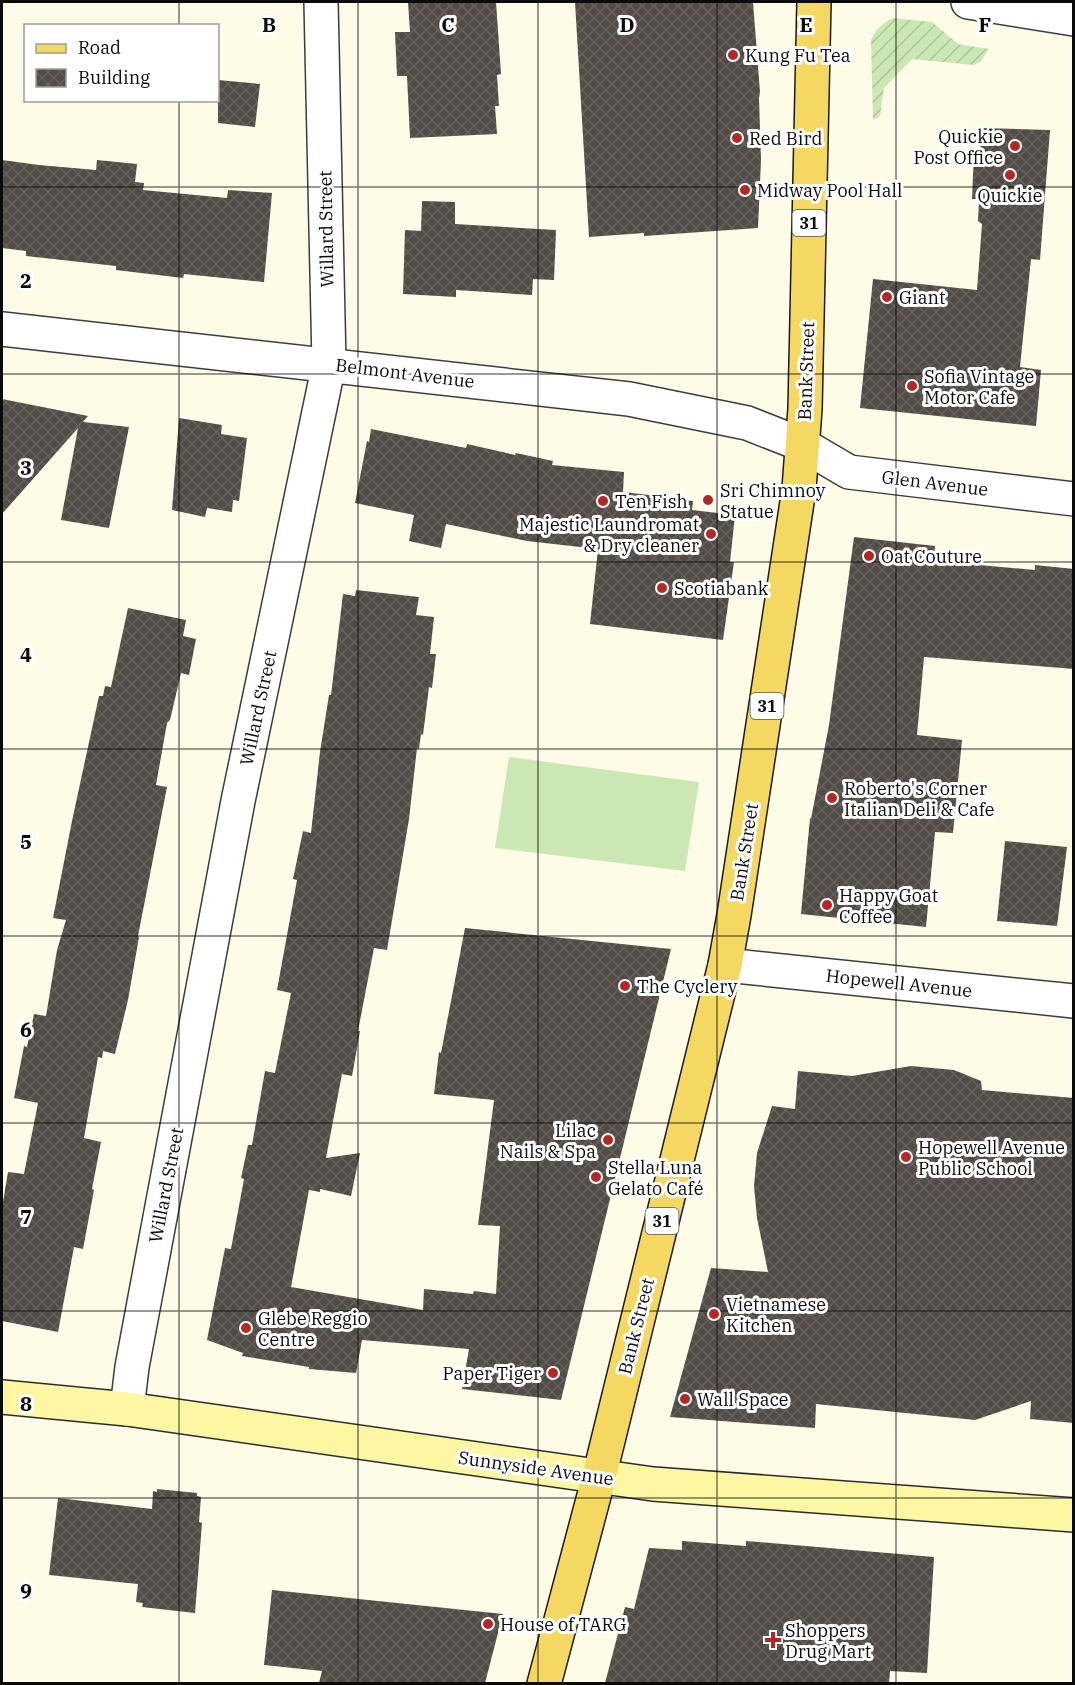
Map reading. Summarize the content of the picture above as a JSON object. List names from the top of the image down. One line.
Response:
{"streets":{"main road":["31","Bank Street"],"street":["Willard Street","Belmont Avenue","Glen Avenue","Hopewell Avenue","Sunnyside Avenue"]},"crossings":[["Willard Street","Belmont Avenue"],["Willard Street","Sunnyside Avenue"],["Bank Street","Belmont Avenue"],["Bank Street","Glen Avenue"],["Bank Street","Hopewell Avenue"],["Bank Street","Sunnyside Avenue"],["Belmont Avenue","Glen Avenue"]],"places":{"other":["Kung Fu Tea","Red Bird","Quickie Post Office","Quickie","Midway Pool Hall","Giant","Sofia Vintage Motor Cafe","Sri Chimnoy Statue","Ten Fish","Majestic Laundromat & Dry cleaner","Oat Couture","Scotiabank","Roberto's Corner Italian Deli & Cafe","Happy Goat Coffee","The Cyclery","Lilac Nails & Spa","Hopewell Avenue Public School","Stella Luna Gelato Café","Vietnamese Kitchen","Glebe Reggio Centre","Paper Tiger","Wall Space","House of TARG"],"health":["Shoppers Drug Mart"]},"legend":["Road","Building"],"grid":{"columns":["B","C","D","E","F"],"rows":["2","3","4","5","6","7","8","9"]}}
